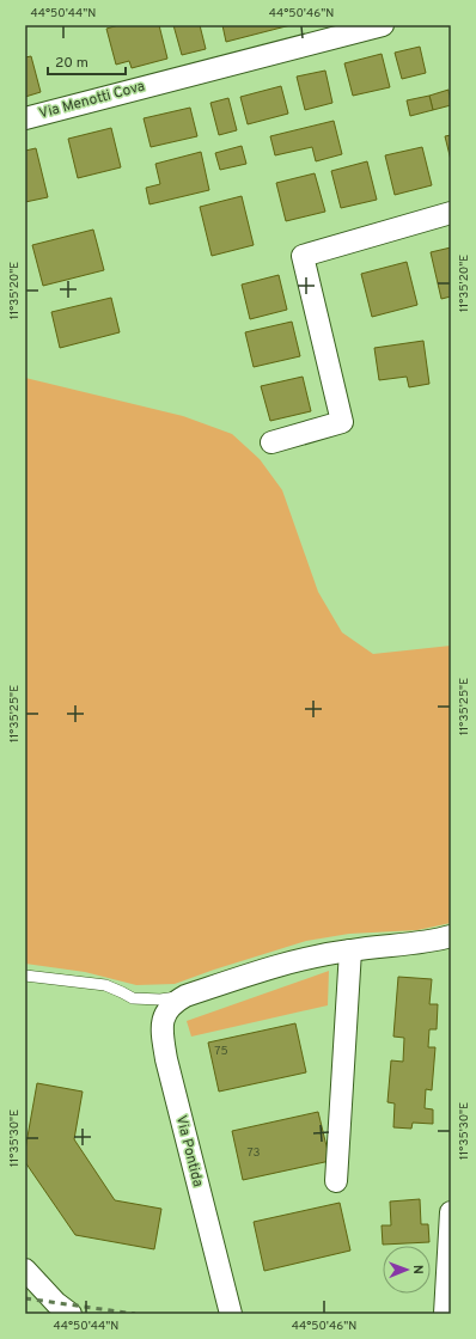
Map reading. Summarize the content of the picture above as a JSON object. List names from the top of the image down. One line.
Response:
{"streets":{"street":["Via Menotti Cova","Via Pontida"]},"house_numbers":["75","73"],"scale_bar":"20 m","north":"right","coordinates":["44°50'44\"N","44°50'46\"N","11°35'20\"E","11°35'25\"E","11°35'30\"E"]}
